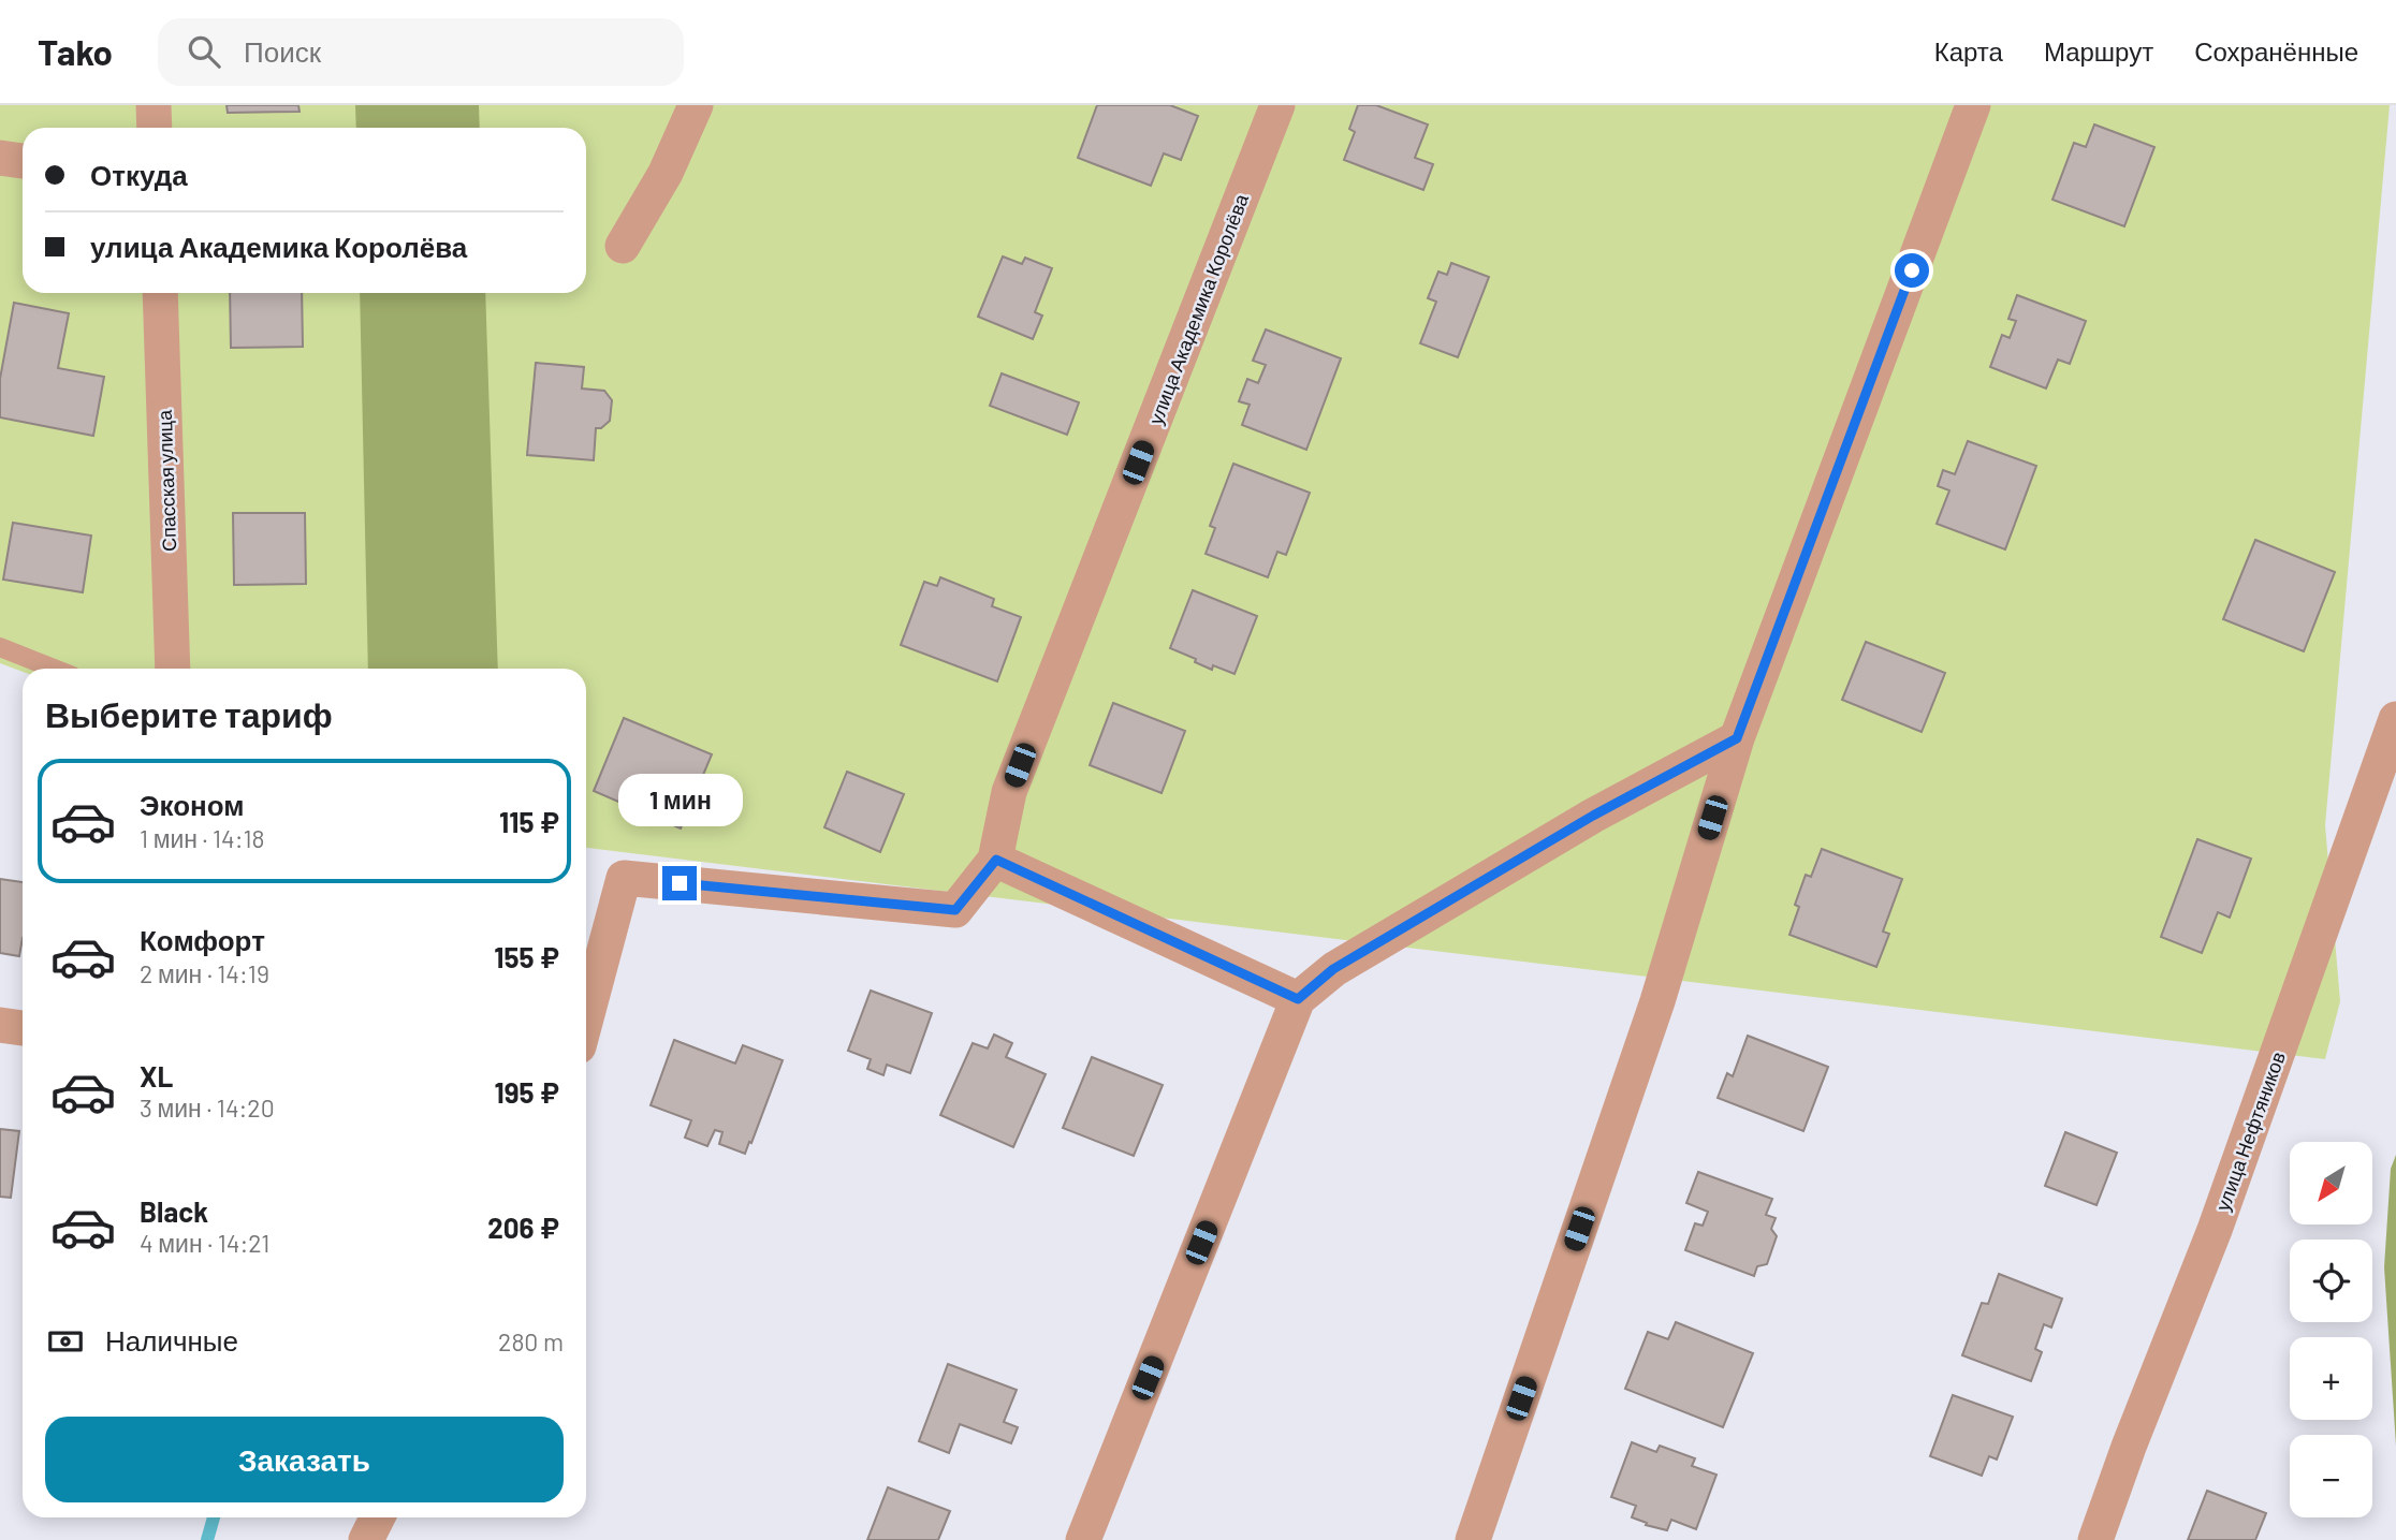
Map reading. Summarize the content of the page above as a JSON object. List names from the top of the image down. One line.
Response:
{"streets":{"street":["улица Академика Королёва","Спасская улица","улица Нефтяников"]},"north":"bottom left","page":{"header":"Tako","search":"Поиск","nav":["Карта","Маршрут","Сохранённые"],"banner":["Откуда","улица Академика Королёва"],"heading":"Выберите тариф","list":[{"name":"Эконом","note":"1 мин · 14:18","value":"115 ₽"},{"name":"Комфорт","note":"2 мин · 14:19","value":"155 ₽"},{"name":"XL","note":"3 мин · 14:20","value":"195 ₽"},{"name":"Black","note":"4 мин · 14:21","value":"206 ₽"}],"bubble":"1 мин","map_buttons":["+","−"],"pay":["Наличные","280 m"],"buttons":"Заказать"}}
